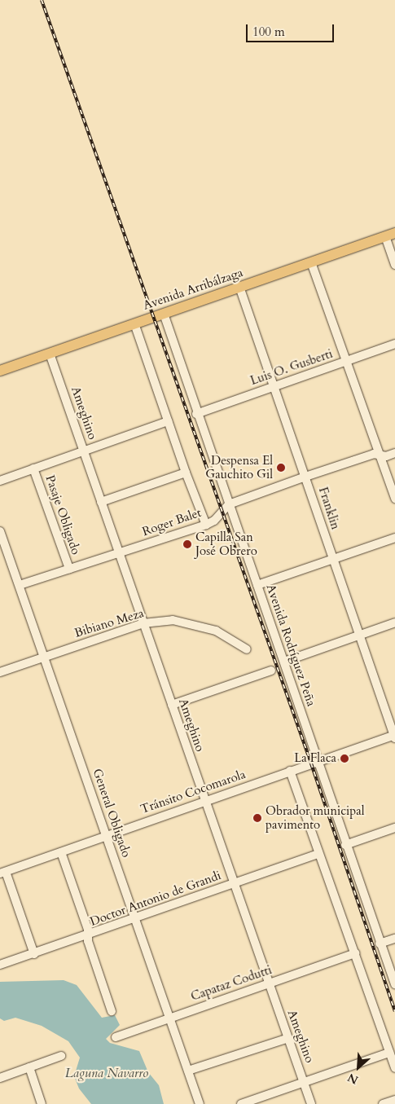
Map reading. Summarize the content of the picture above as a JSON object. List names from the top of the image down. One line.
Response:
{"streets":{"main road":["Avenida Arribálzaga"],"street":["Luis O. Gusberti","Ameghino","Franklin","Pasaje Obligado","Roger Balet","Bibiano Meza","Avenida Rodríguez Peña","Tránsito Cocomarola","General Obligado","Doctor Antonio de Grandi","Capataz Codutti"]},"crossings":[["Avenida Arribálzaga","Ameghino"],["Avenida Arribálzaga","Franklin"],["Avenida Arribálzaga","Avenida Rodríguez Peña"],["Luis O. Gusberti","Franklin"],["Luis O. Gusberti","Avenida Rodríguez Peña"],["Ameghino","Roger Balet"],["Ameghino","Bibiano Meza"],["Ameghino","Tránsito Cocomarola"],["Ameghino","Doctor Antonio de Grandi"],["Ameghino","Capataz Codutti"],["Franklin","Roger Balet"],["Franklin","Tránsito Cocomarola"],["Pasaje Obligado","Roger Balet"],["Roger Balet","Avenida Rodríguez Peña"],["Roger Balet","General Obligado"],["Bibiano Meza","General Obligado"],["Avenida Rodríguez Peña","Tránsito Cocomarola"],["Tránsito Cocomarola","General Obligado"],["General Obligado","Doctor Antonio de Grandi"],["General Obligado","Capataz Codutti"]],"water":["Laguna Navarro"],"places":["Despensa El Gauchito Gil","Capilla San José Obrero","La Flaca","Obrador municipal pavimento"],"scale_bar":"100 m","north":"bottom left"}
